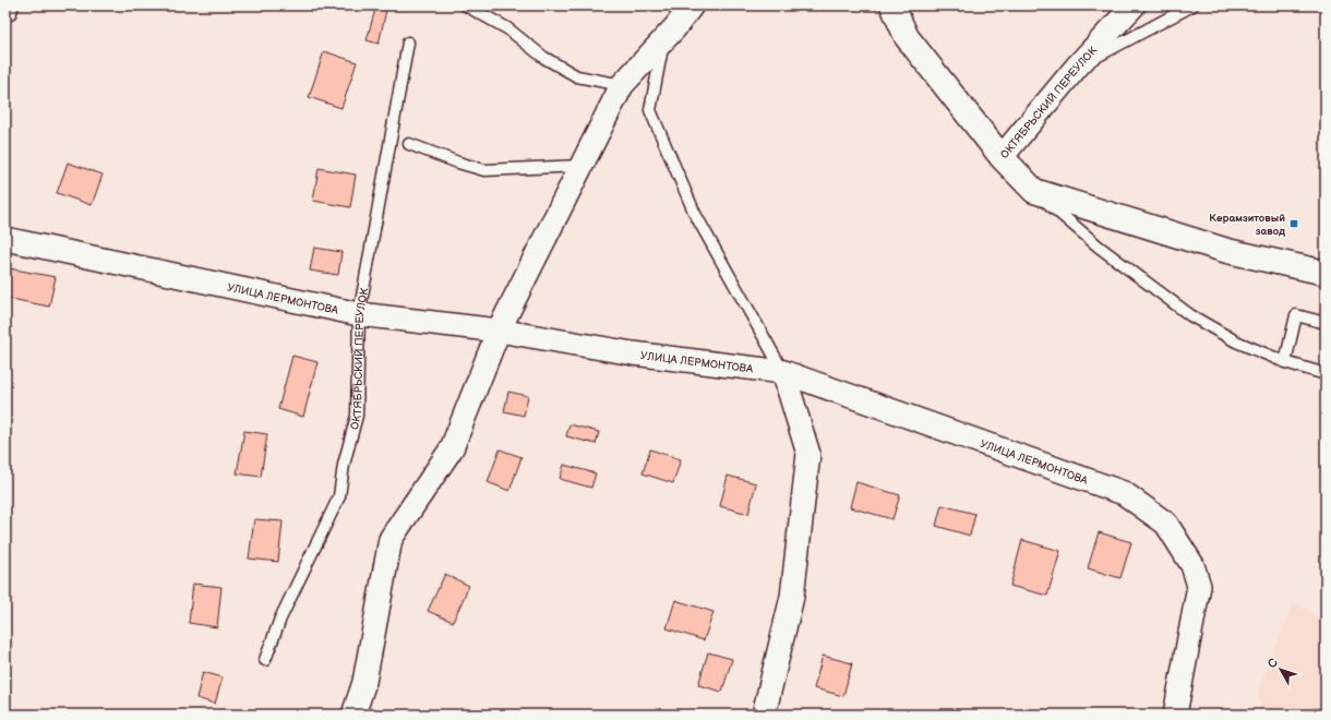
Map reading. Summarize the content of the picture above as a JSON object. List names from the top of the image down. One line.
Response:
{"streets":{"street":["ОКТЯБРЬСКИЙ ПЕРЕУЛОК","УЛИЦА ЛЕРМОНТОВА"]},"crossings":[["ОКТЯБРЬСКИЙ ПЕРЕУЛОК","УЛИЦА ЛЕРМОНТОВА"]],"places":{"transit":["Керамзитовый завод"]},"north":"top left"}
